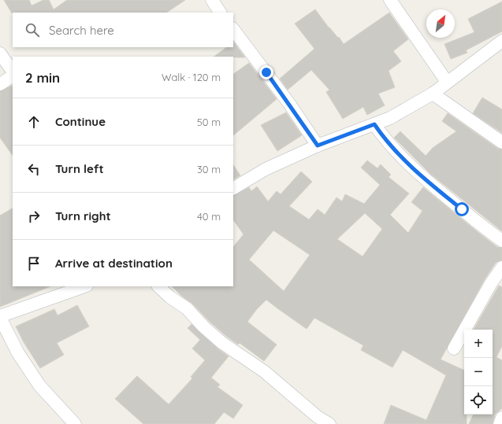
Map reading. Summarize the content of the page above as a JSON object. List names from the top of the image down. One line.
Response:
{"north":"top right","page":{"search":"Search here","heading":["2 min","Walk · 120 m"],"list":[["Continue","50 m"],["Turn left","30 m"],["Turn right","40 m"],"Arrive at destination"],"map_buttons":["+","−"]}}
